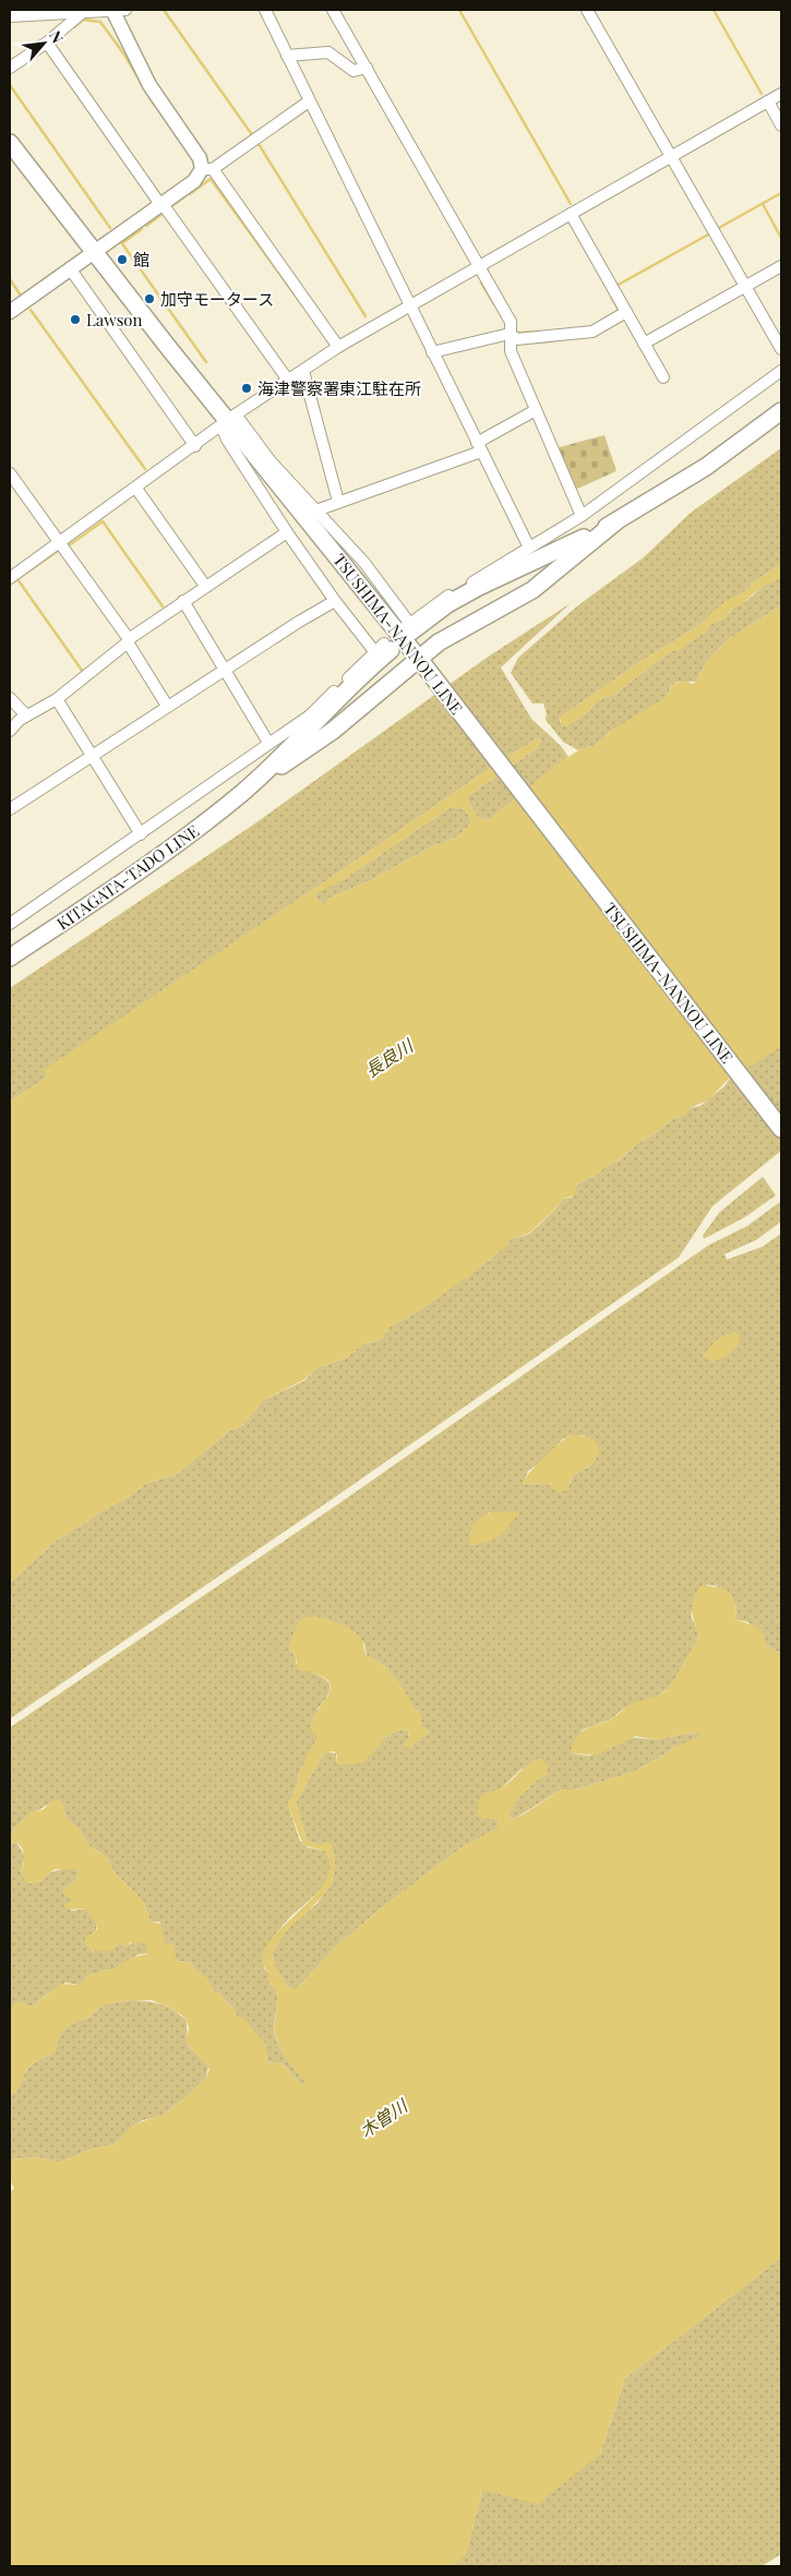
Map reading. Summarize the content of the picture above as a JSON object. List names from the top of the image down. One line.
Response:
{"streets":{"main road":["TSUSHIMA-NANNOU LINE","KITAGATA-TADO LINE"]},"water":["長良川","木曽川"],"places":["館","加守モータース","Lawson","海津警察署東江駐在所"],"north":"top right"}
